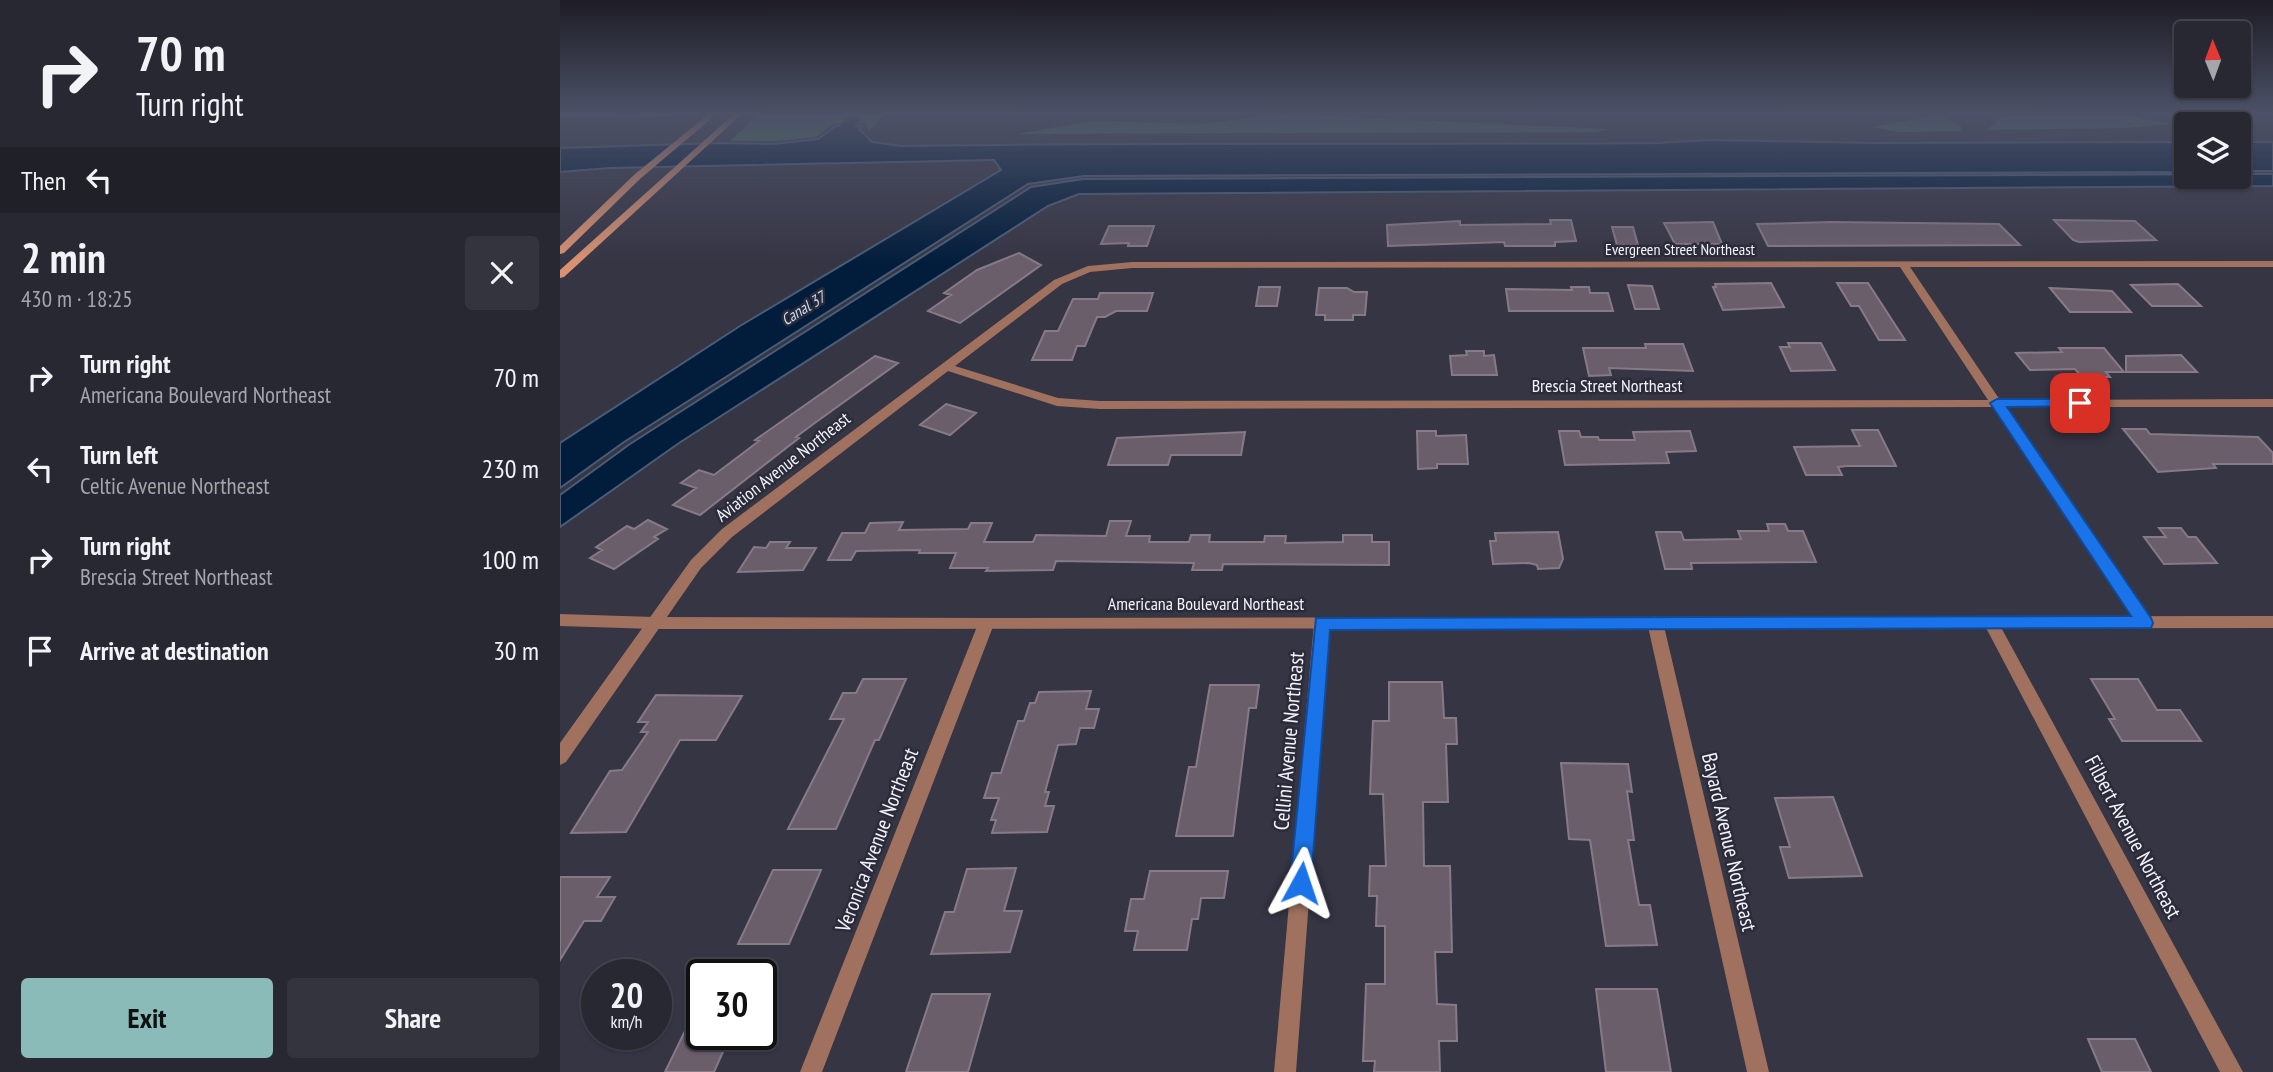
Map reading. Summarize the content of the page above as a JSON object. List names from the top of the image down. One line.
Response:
{"streets":{"street":["Evergreen Street Northeast","Brescia Street Northeast","Aviation Avenue Northeast","Americana Boulevard Northeast","Cellini Avenue Northeast","Filbert Avenue Northeast","Veronica Avenue Northeast","Bayard Avenue Northeast"]},"crossings":[["Evergreen Street Northeast","Aviation Avenue Northeast"],["Brescia Street Northeast","Aviation Avenue Northeast"],["Aviation Avenue Northeast","Americana Boulevard Northeast"],["Americana Boulevard Northeast","Cellini Avenue Northeast"],["Americana Boulevard Northeast","Filbert Avenue Northeast"],["Americana Boulevard Northeast","Veronica Avenue Northeast"],["Americana Boulevard Northeast","Bayard Avenue Northeast"]],"water":["Canal 37"],"north":"top","page":{"turn":["70 m","Turn right"],"then":"Then","heading":["2 min","430 m · 18:25"],"list":[{"name":"Turn right","note":"Americana Boulevard Northeast","value":"70 m"},{"name":"Turn left","note":"Celtic Avenue Northeast","value":"230 m"},{"name":"Turn right","note":"Brescia Street Northeast","value":"100 m"},{"name":"Arrive at destination","value":"30 m"}],"speed":"20 km/h","limit":"30","buttons":["Exit","Share"]}}
